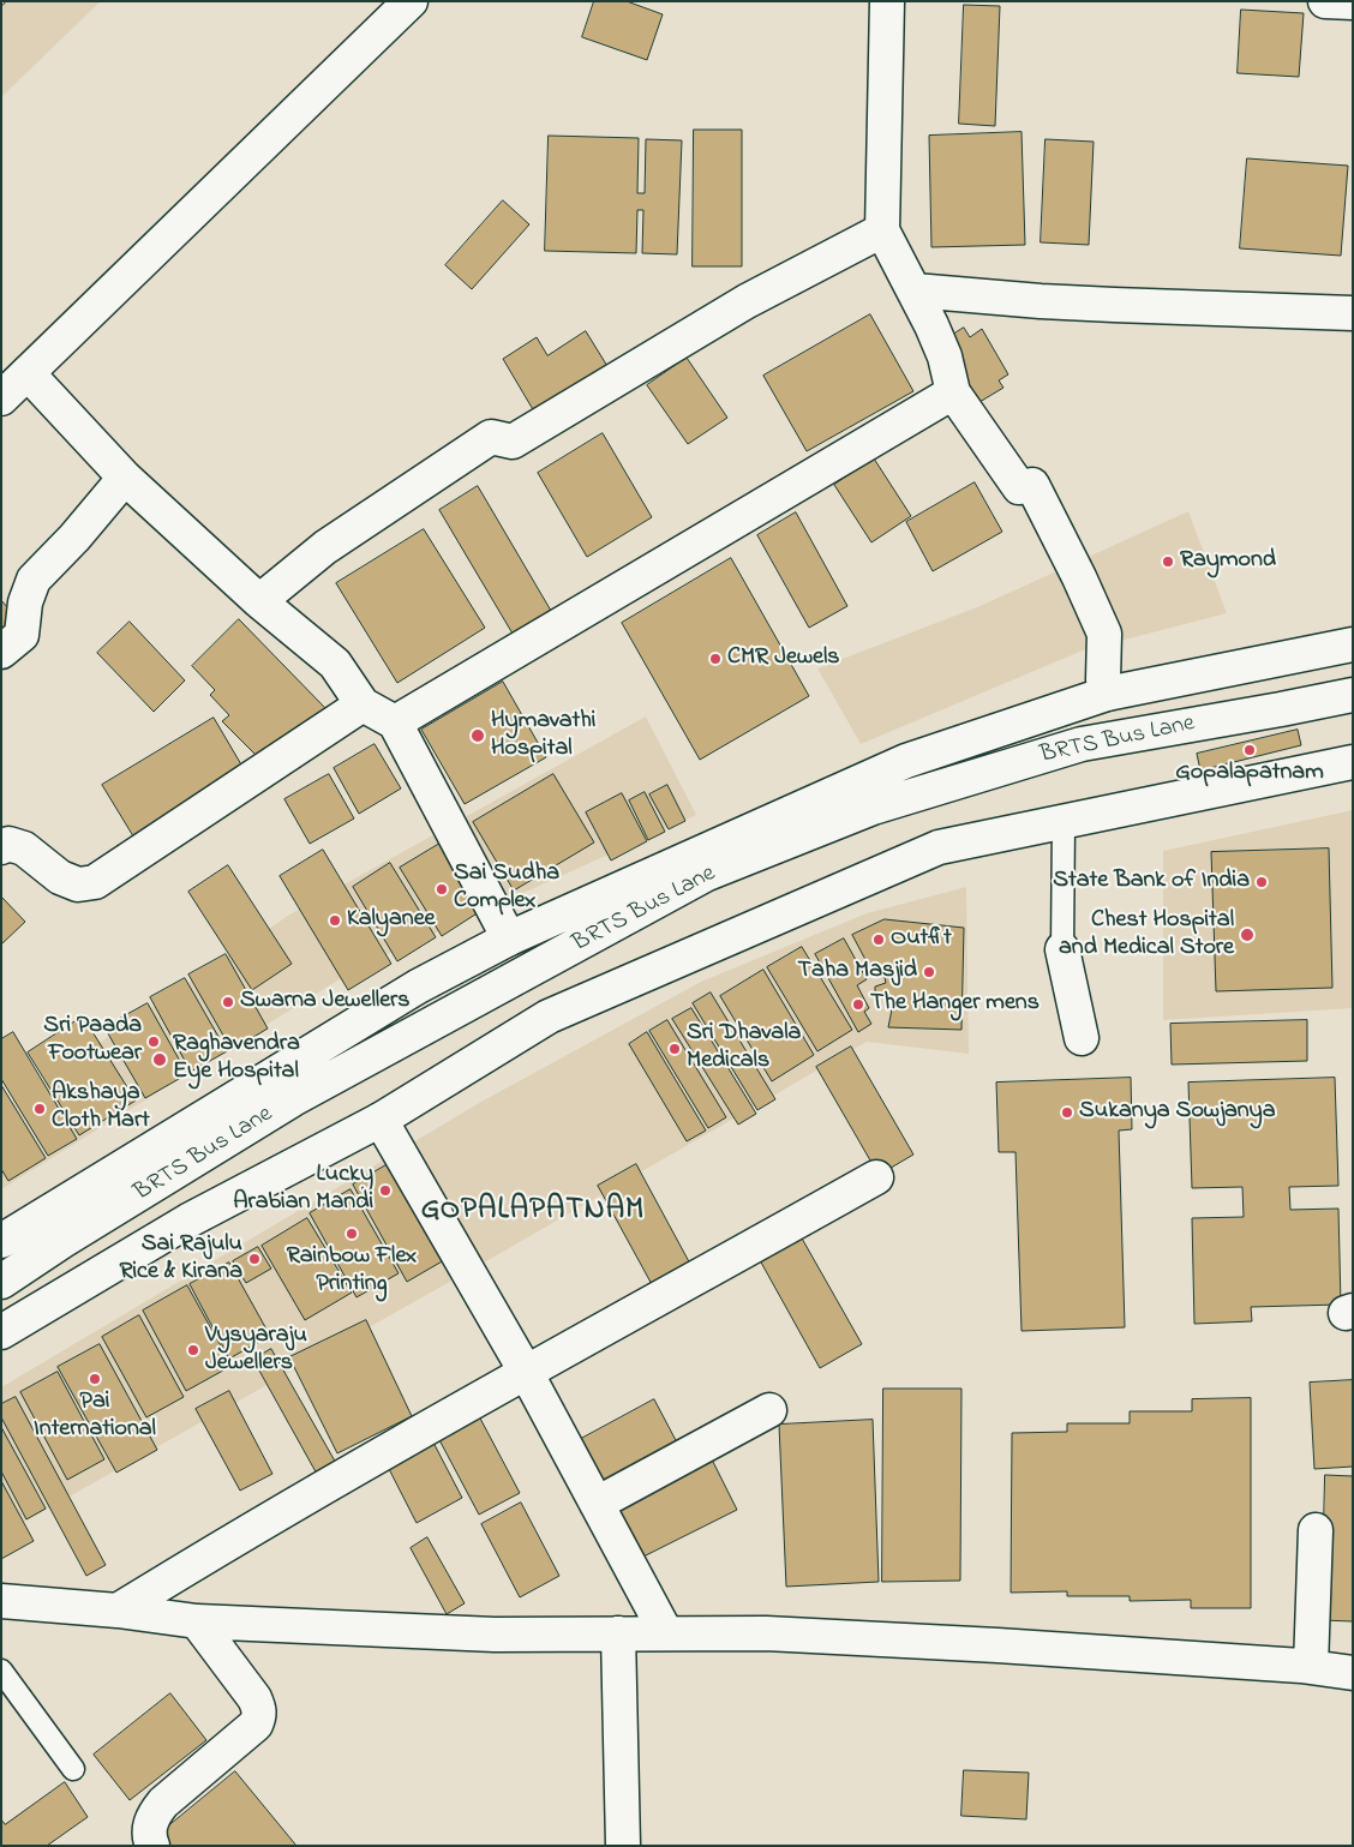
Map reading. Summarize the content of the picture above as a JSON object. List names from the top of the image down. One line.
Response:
{"streets":{"street":["BRTS Bus Lane"]},"districts":["GOPALAPATNAM"],"places":["Raymond","CMR Jewels","Hymavathi Hospital","Gopalapatnam","State Bank of India","Sai Sudha Complex","Kalyanee","Chest Hospital and Medical Store","Outfit","Taha Masjid","Swarna Jewellers","The Hanger mens","Sri Paada Footwear","Sri Dhavala Medicals","Raghavendra Eye Hospital","Akshaya Cloth Mart","Sukanya Sowjanya","Lucky Arabian Mandi","Rainbow Flex Printing","Sai Rajulu Rice & Kirana","Vysyaraju Jewellers","Pai International"]}
